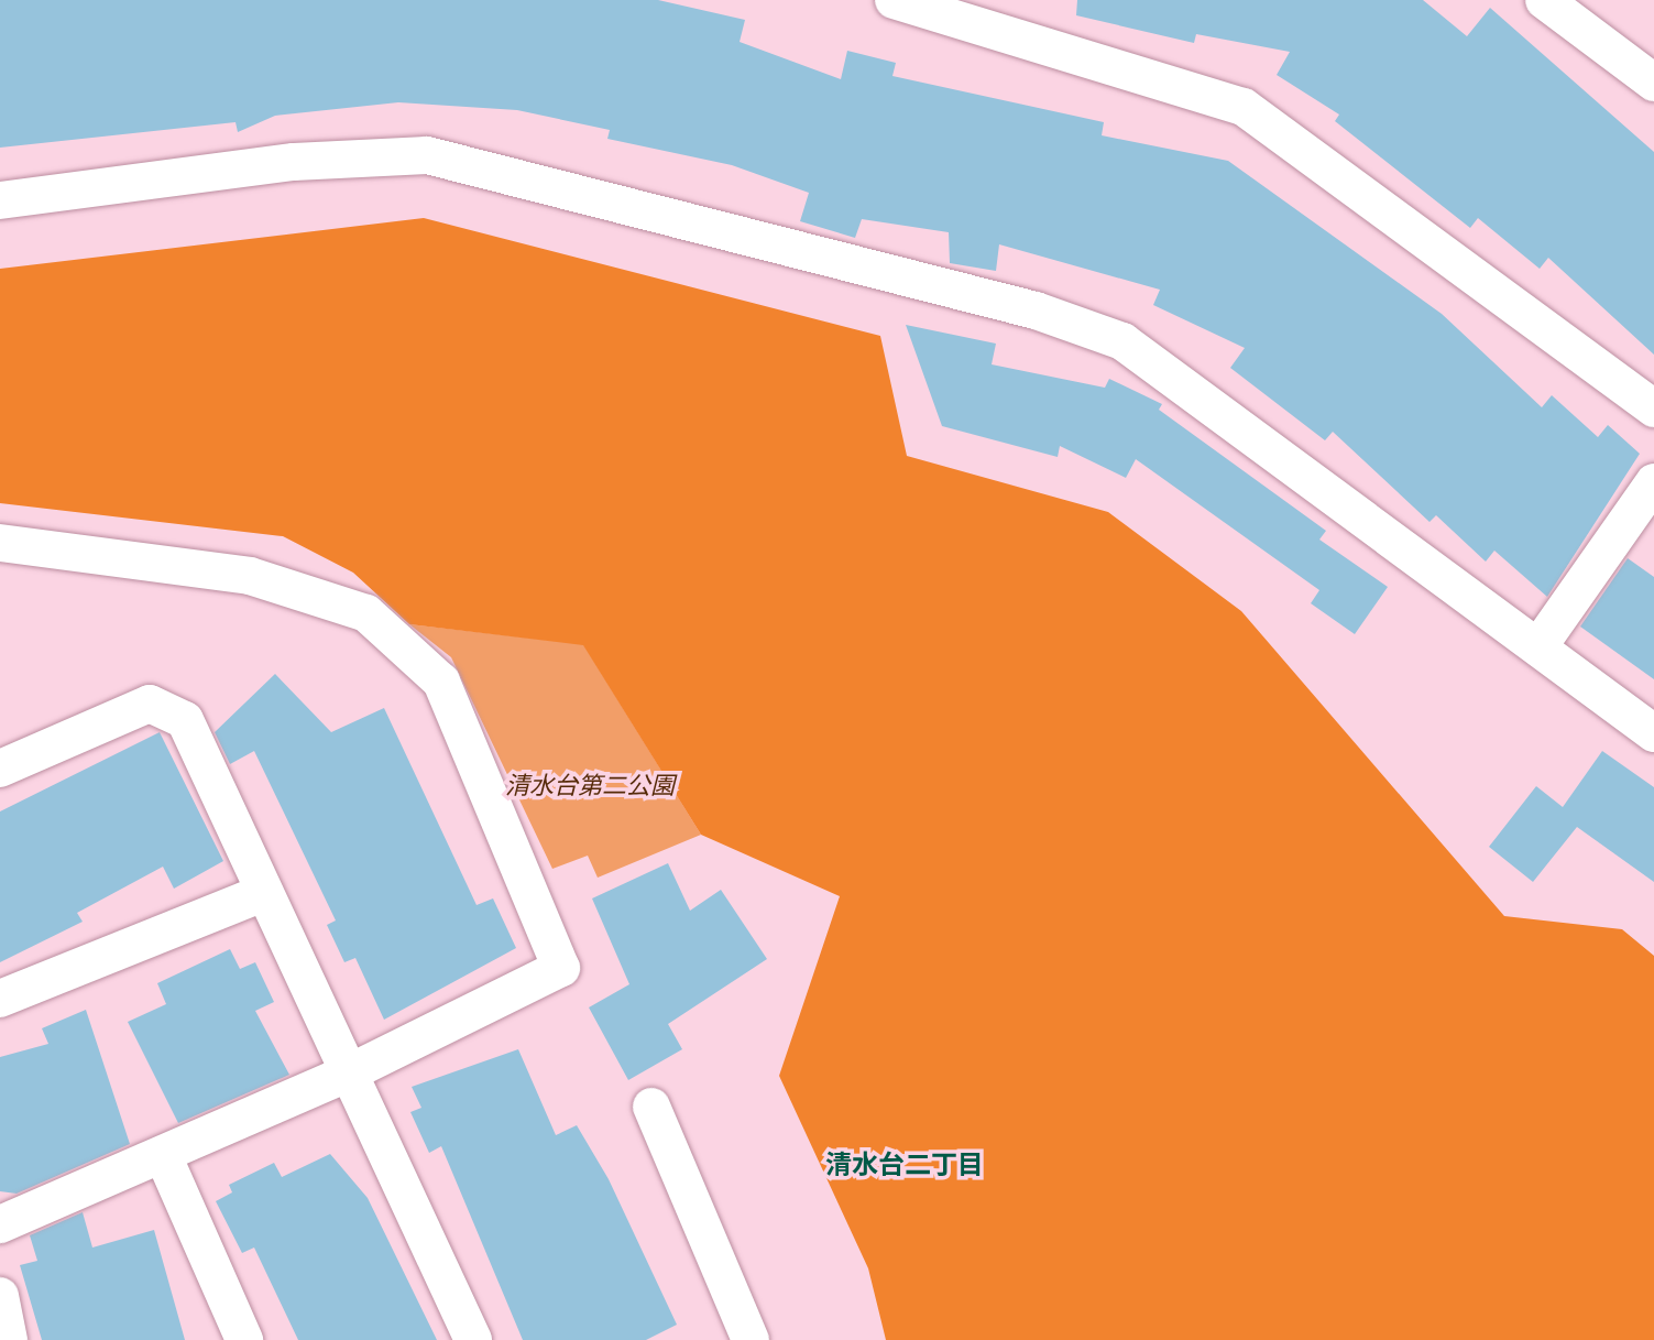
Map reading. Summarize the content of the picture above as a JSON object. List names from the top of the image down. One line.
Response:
{"districts":["清水台二丁目"],"parks":["清水台第二公園"]}
